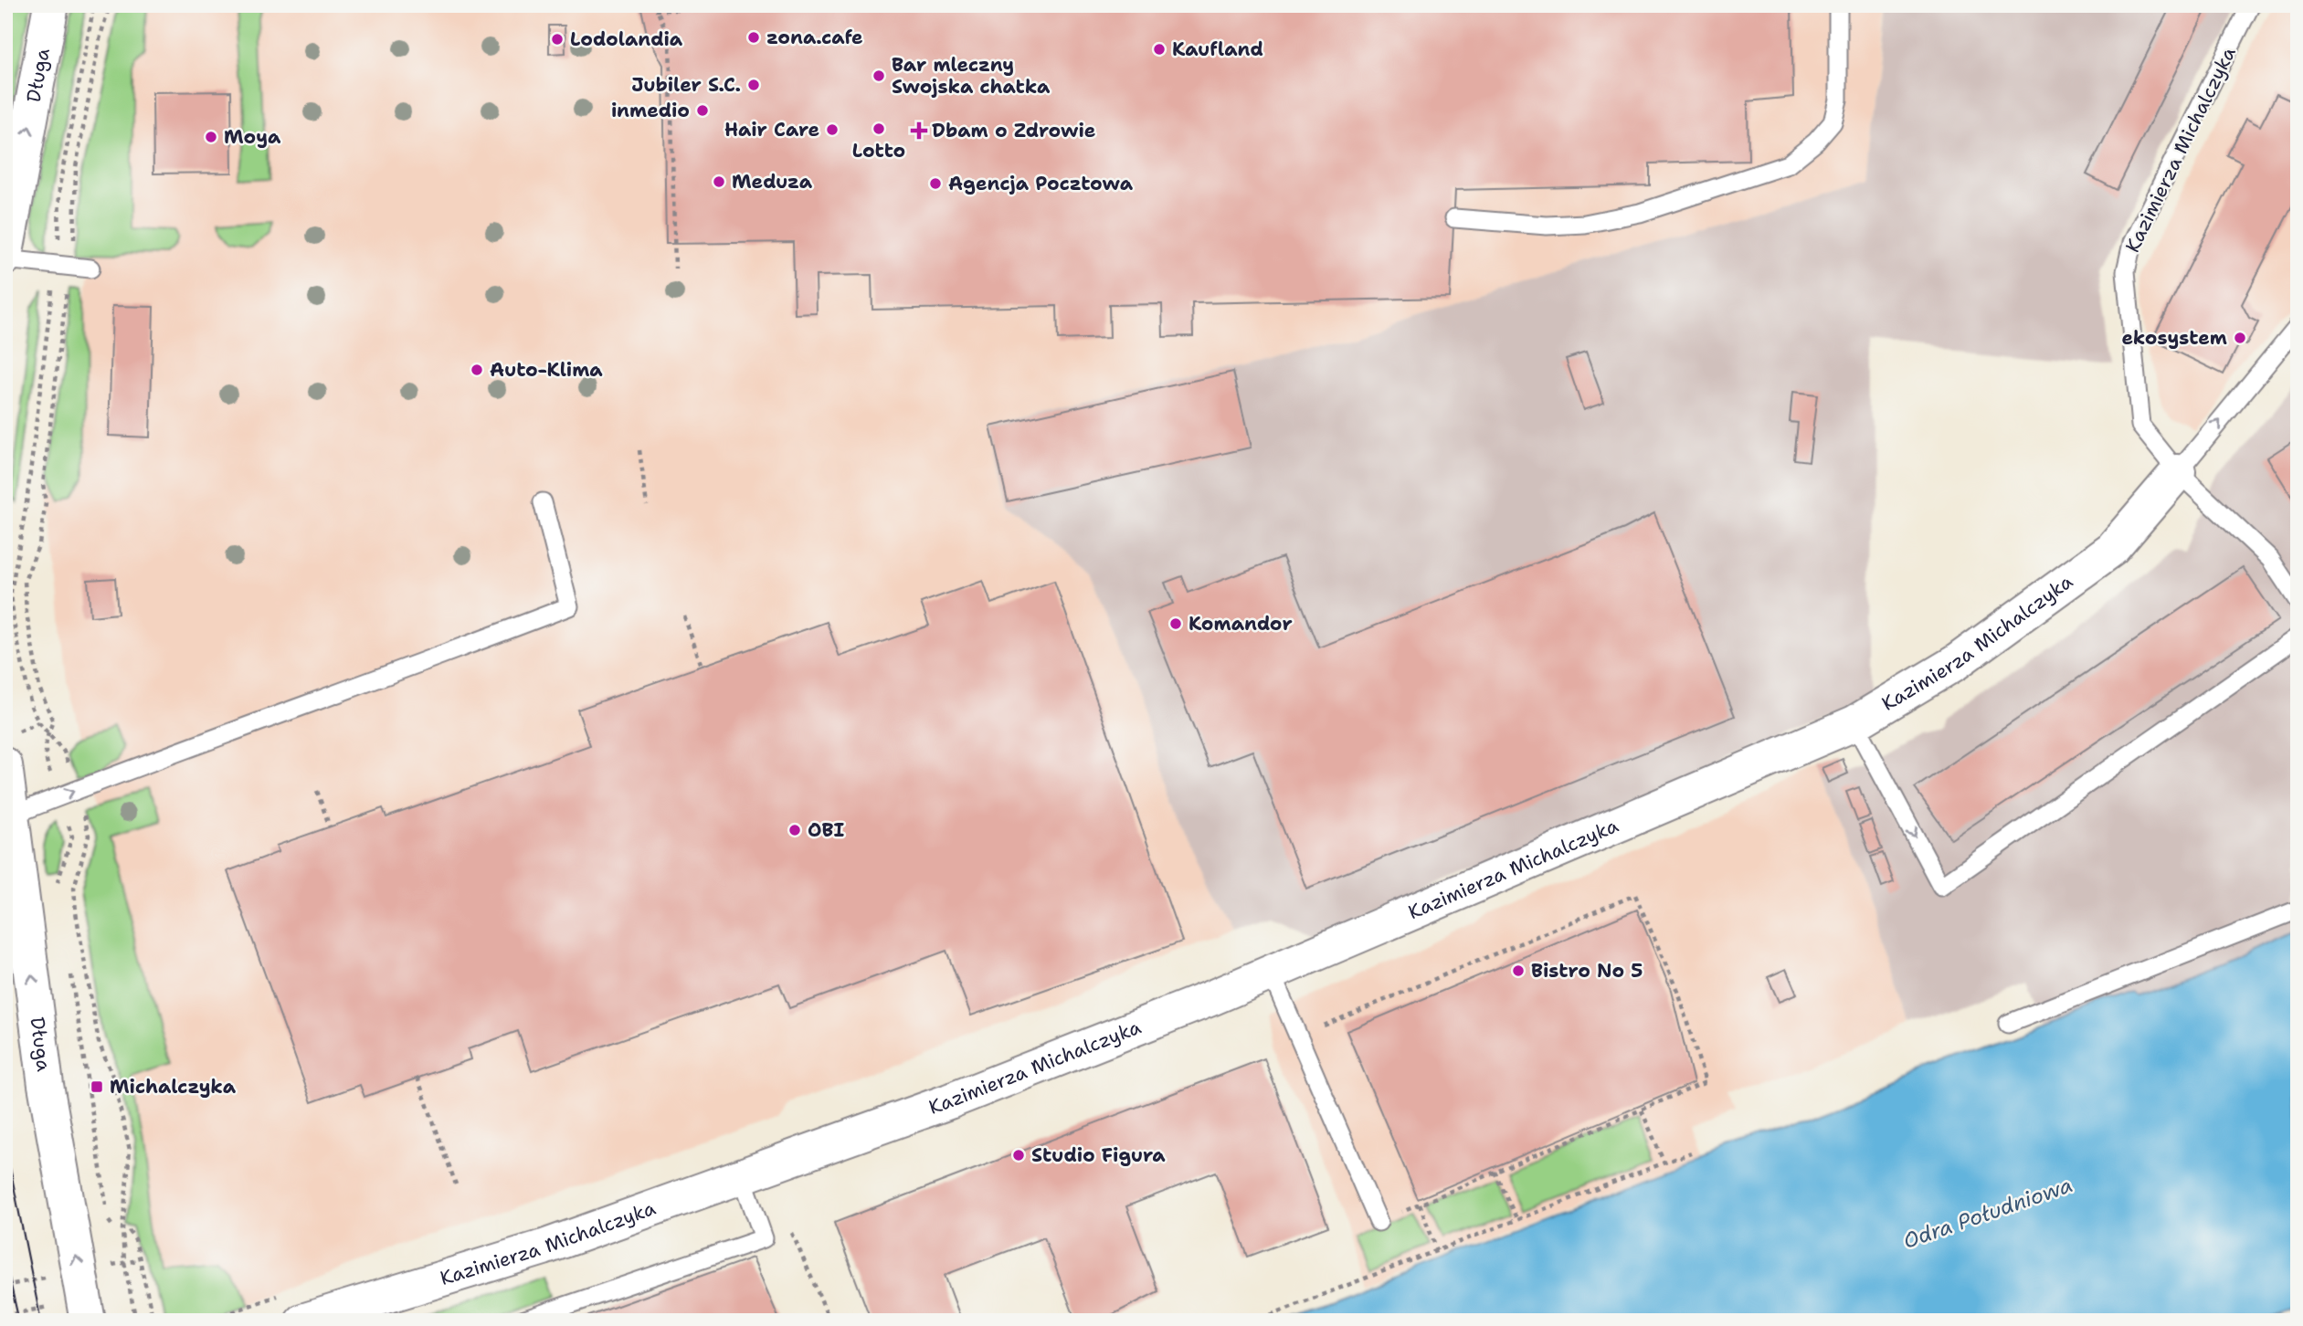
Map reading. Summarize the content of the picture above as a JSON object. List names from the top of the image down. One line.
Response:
{"streets":{"street":["Długa","Kazimierza Michalczyka"]},"one_way":["Długa"],"water":["Odra Południowa"],"places":{"other":["zona.cafe","Lodolandia","Kaufland","Bar mleczny Swojska chatka","Jubiler S.C.","inmedio","Lotto","Hair Care","Moya","Meduza","Agencja Pocztowa","ekosystem","Auto-Klima","Komandor","OBI","Bistro No 5","Studio Figura"],"health":["Dbam o Zdrowie"],"transit":["Michalczyka"]}}
